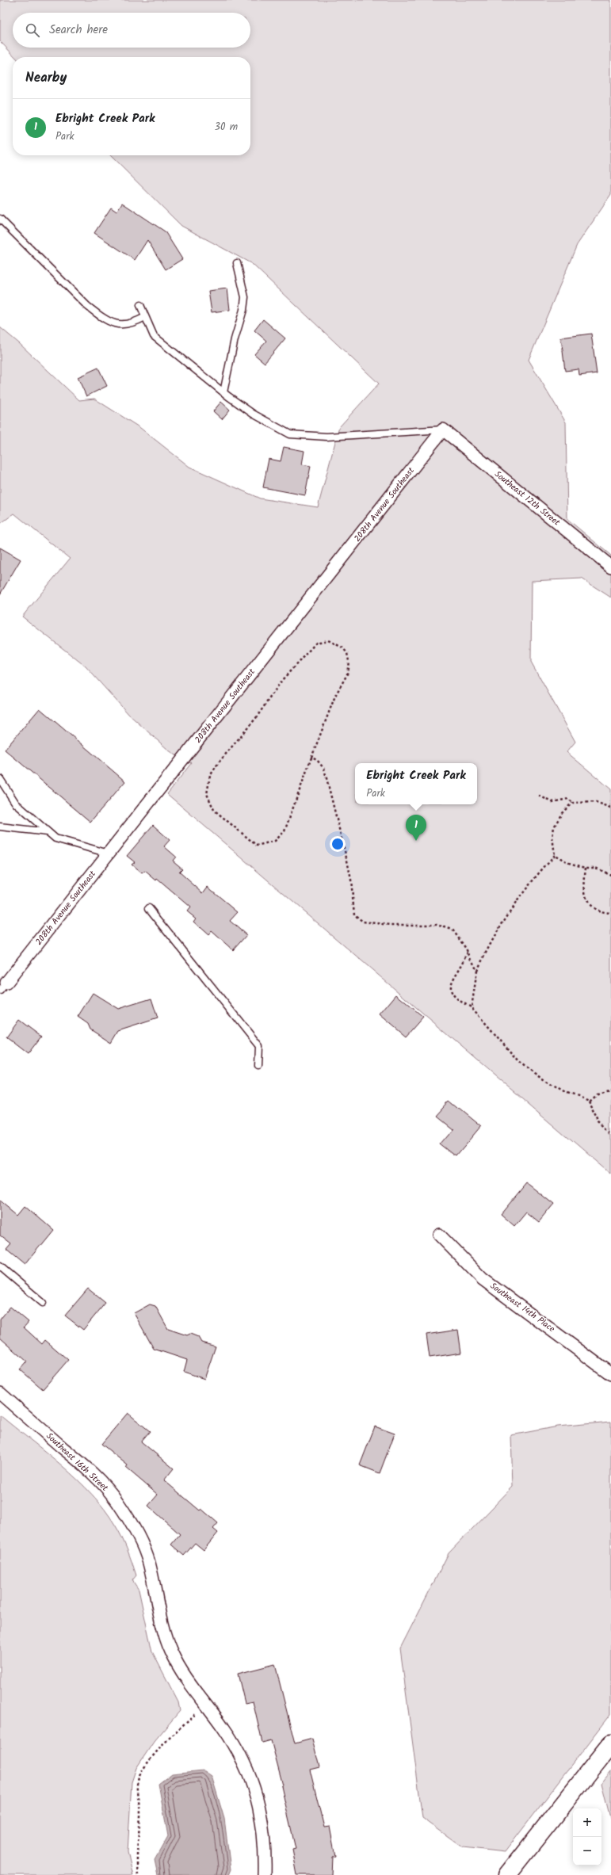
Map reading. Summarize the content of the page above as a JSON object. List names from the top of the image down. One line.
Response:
{"streets":{"street":["Southeast 12th Street","208th Avenue Southeast","Southeast 14th Place","Southeast 16th Street"]},"crossings":[["Southeast 12th Street","208th Avenue Southeast"]],"page":{"search":"Search here","heading":"Nearby","list":[{"mark":"1","name":"Ebright Creek Park","note":"Park","value":"30 m"}],"popup":["Ebright Creek Park","Park"],"pins":"1","map_buttons":["+","−"]}}
